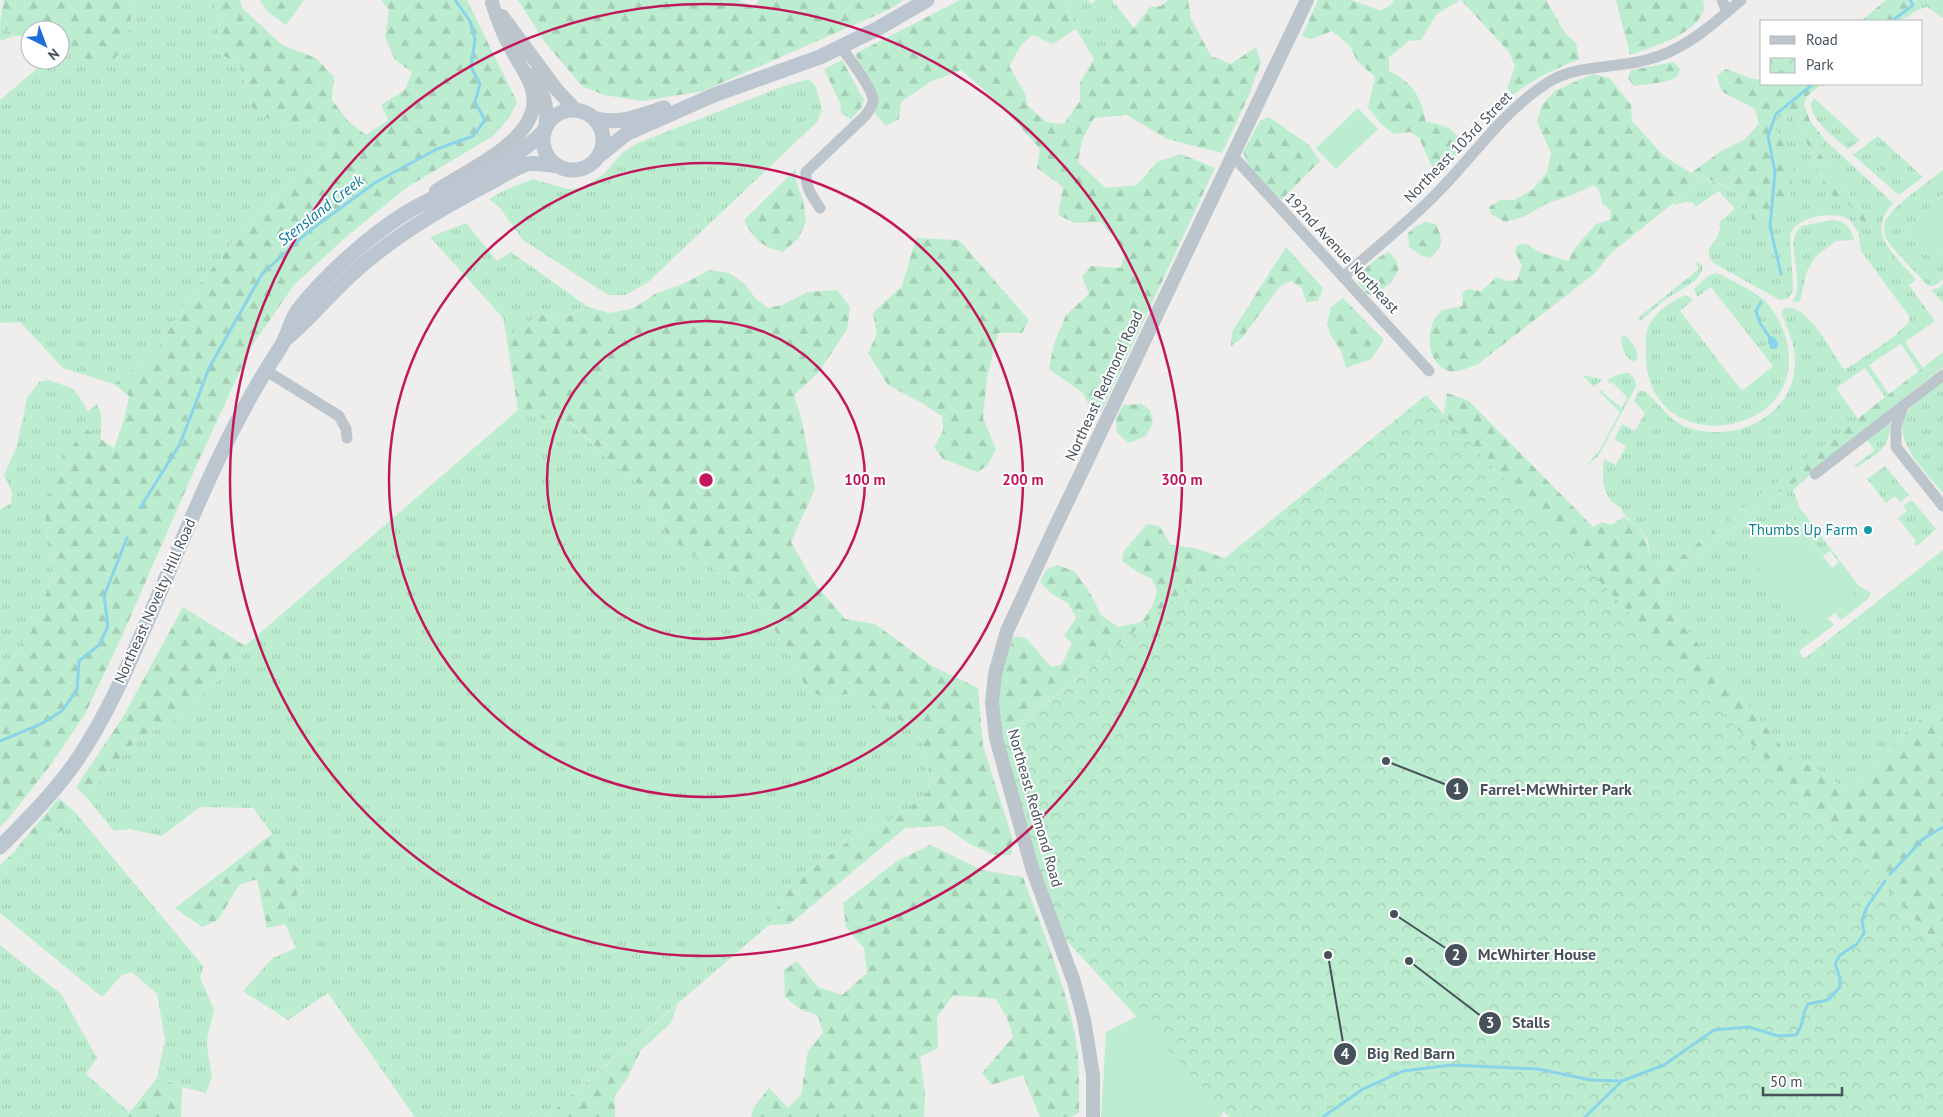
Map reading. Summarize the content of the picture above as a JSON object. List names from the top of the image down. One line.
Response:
{"streets":{"main road":["Northeast Novelty Hill Road"],"street":["Northeast 103rd Street","192nd Avenue Northeast","Northeast Redmond Road"]},"crossings":[["Northeast 103rd Street","192nd Avenue Northeast"],["192nd Avenue Northeast","Northeast Redmond Road"]],"water":["Stensland Creek"],"places":["Thumbs Up Farm","Farrel-McWhirter Park","McWhirter House","Big Red Barn","Stalls"],"legend":["Road","Park"],"scale_bar":"50 m","north":"bottom right","rings":["100 m","200 m","300 m"]}
